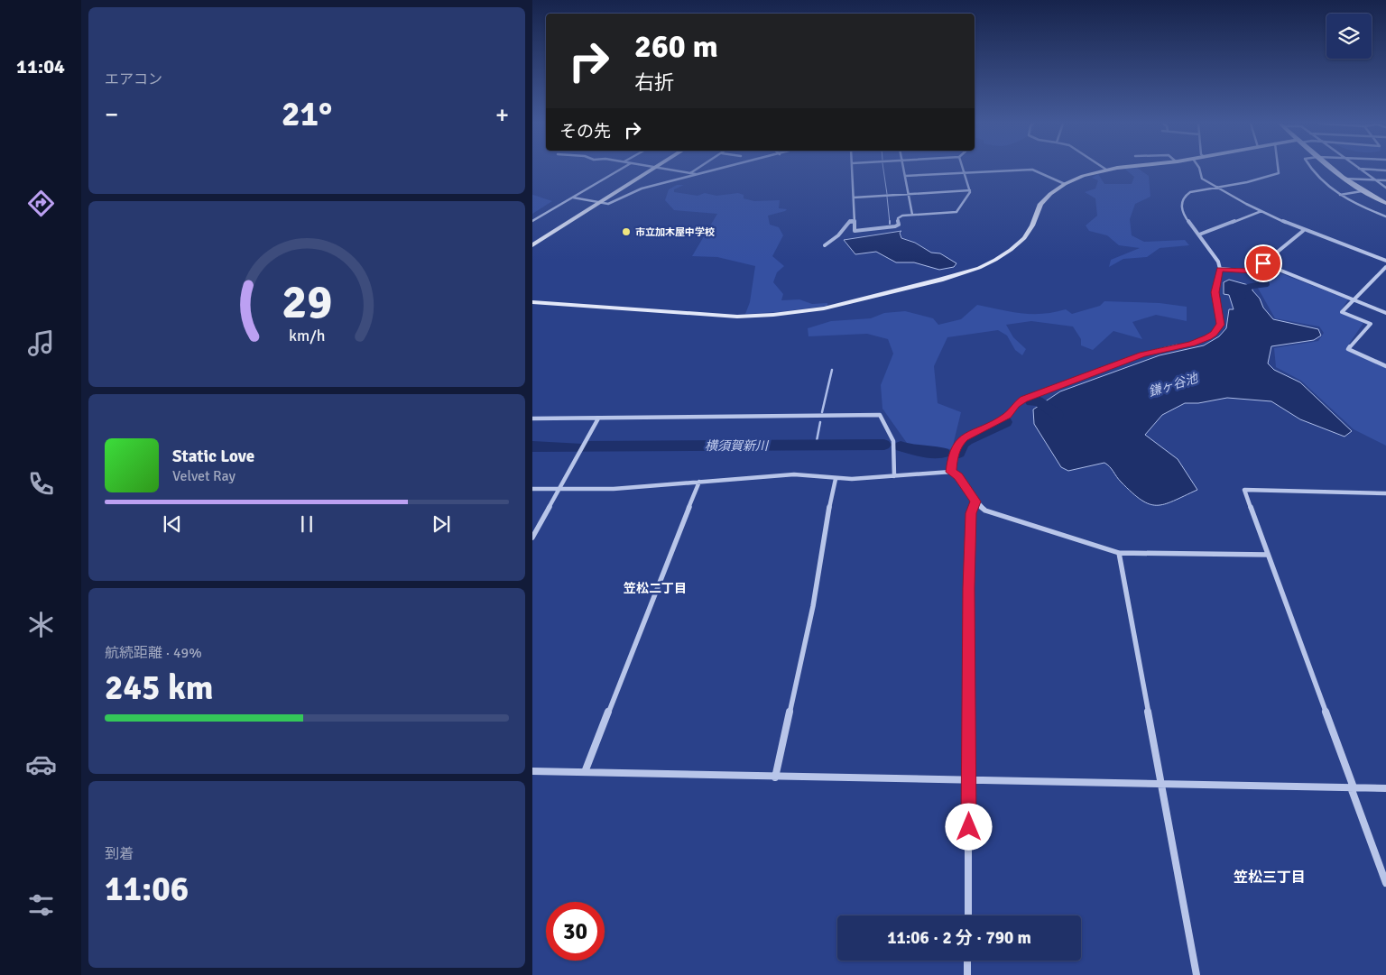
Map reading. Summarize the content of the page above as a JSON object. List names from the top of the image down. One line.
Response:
{"districts":["笠松二丁目","笠松三丁目"],"water":["鎌ヶ谷池","横須賀新川"],"places":["市立加木屋中学校"],"page":{"tabs":"11:04","tile":["エアコン",["航続距離 · 49%","245 km"],["到着","11:06"]],"turn":["260 m","右折"],"heat":["−","21°","+"],"then":"その先","song":["Static Love","Velvet Ray"],"limit":"30","trip":"11:06 · 2 分 · 790 m","gauge":["29","km/h"]}}
